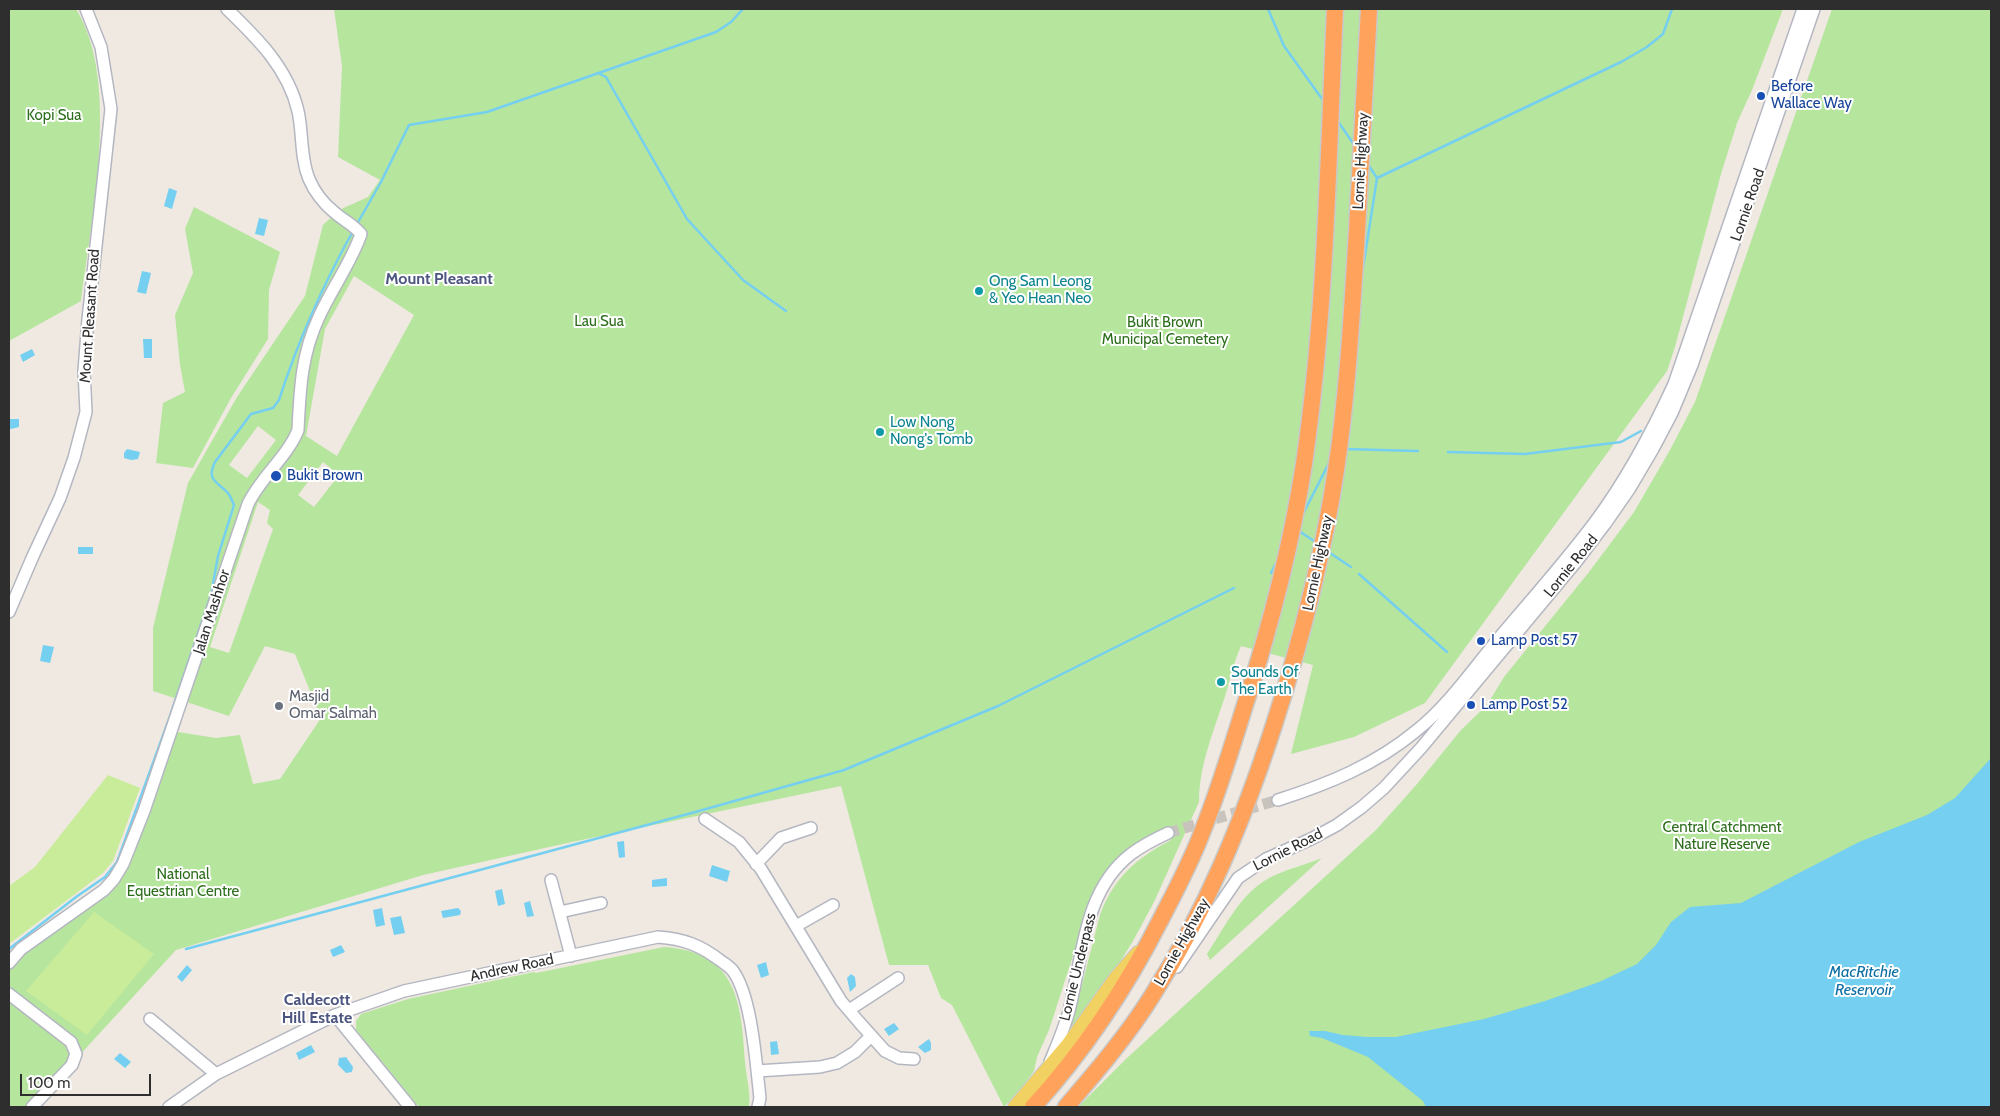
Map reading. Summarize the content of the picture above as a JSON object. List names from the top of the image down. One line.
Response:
{"streets":{"highway":["Lornie Highway"],"street":["Lornie Road","Mount Pleasant Road","Jalan Mashhor","Lornie Underpass","Andrew Road"]},"crossings":[["Lornie Highway","Lornie Road"]],"districts":["Mount Pleasant","Caldecott Hill Estate"],"water":["MacRitchie Reservoir"],"parks":["Kopi Sua","Lau Sua","Bukit Brown Municipal Cemetery","Central Catchment Nature Reserve","National Equestrian Centre"],"places":["Before Wallace Way","Ong Sam Leong & Yeo Hean Neo","Low Nong Nong's Tomb","Bukit Brown","Lamp Post 57","Sounds Of The Earth","Lamp Post 52","Masjid Omar Salmah"],"scale_bar":"100 m"}
